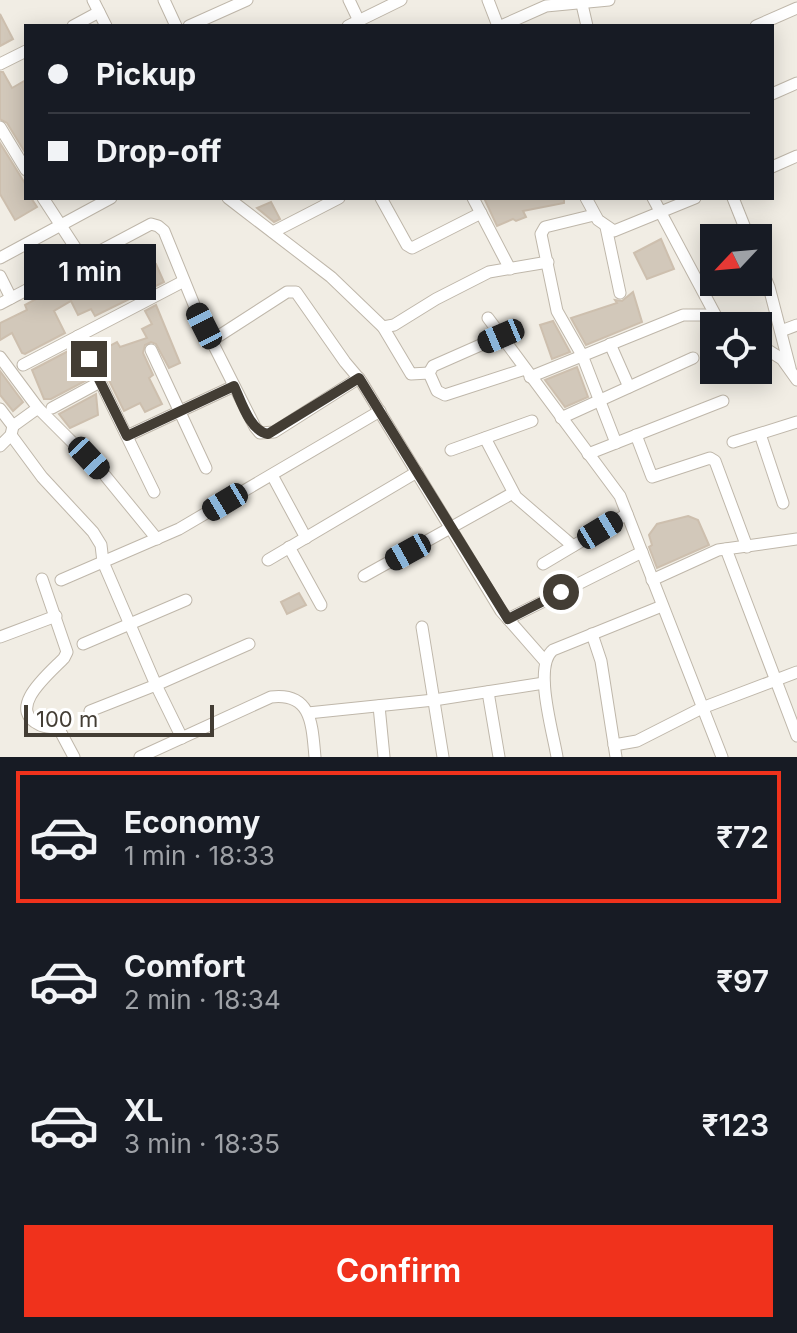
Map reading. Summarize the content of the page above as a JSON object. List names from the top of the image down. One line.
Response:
{"scale_bar":"100 m","north":"bottom left","page":{"banner":["Pickup","Drop-off"],"bubble":"1 min","scale":"100 m","list":[{"name":"Economy","note":"1 min · 18:33","value":"₹72"},{"name":"Comfort","note":"2 min · 18:34","value":"₹97"},{"name":"XL","note":"3 min · 18:35","value":"₹123"}],"buttons":"Confirm"}}
